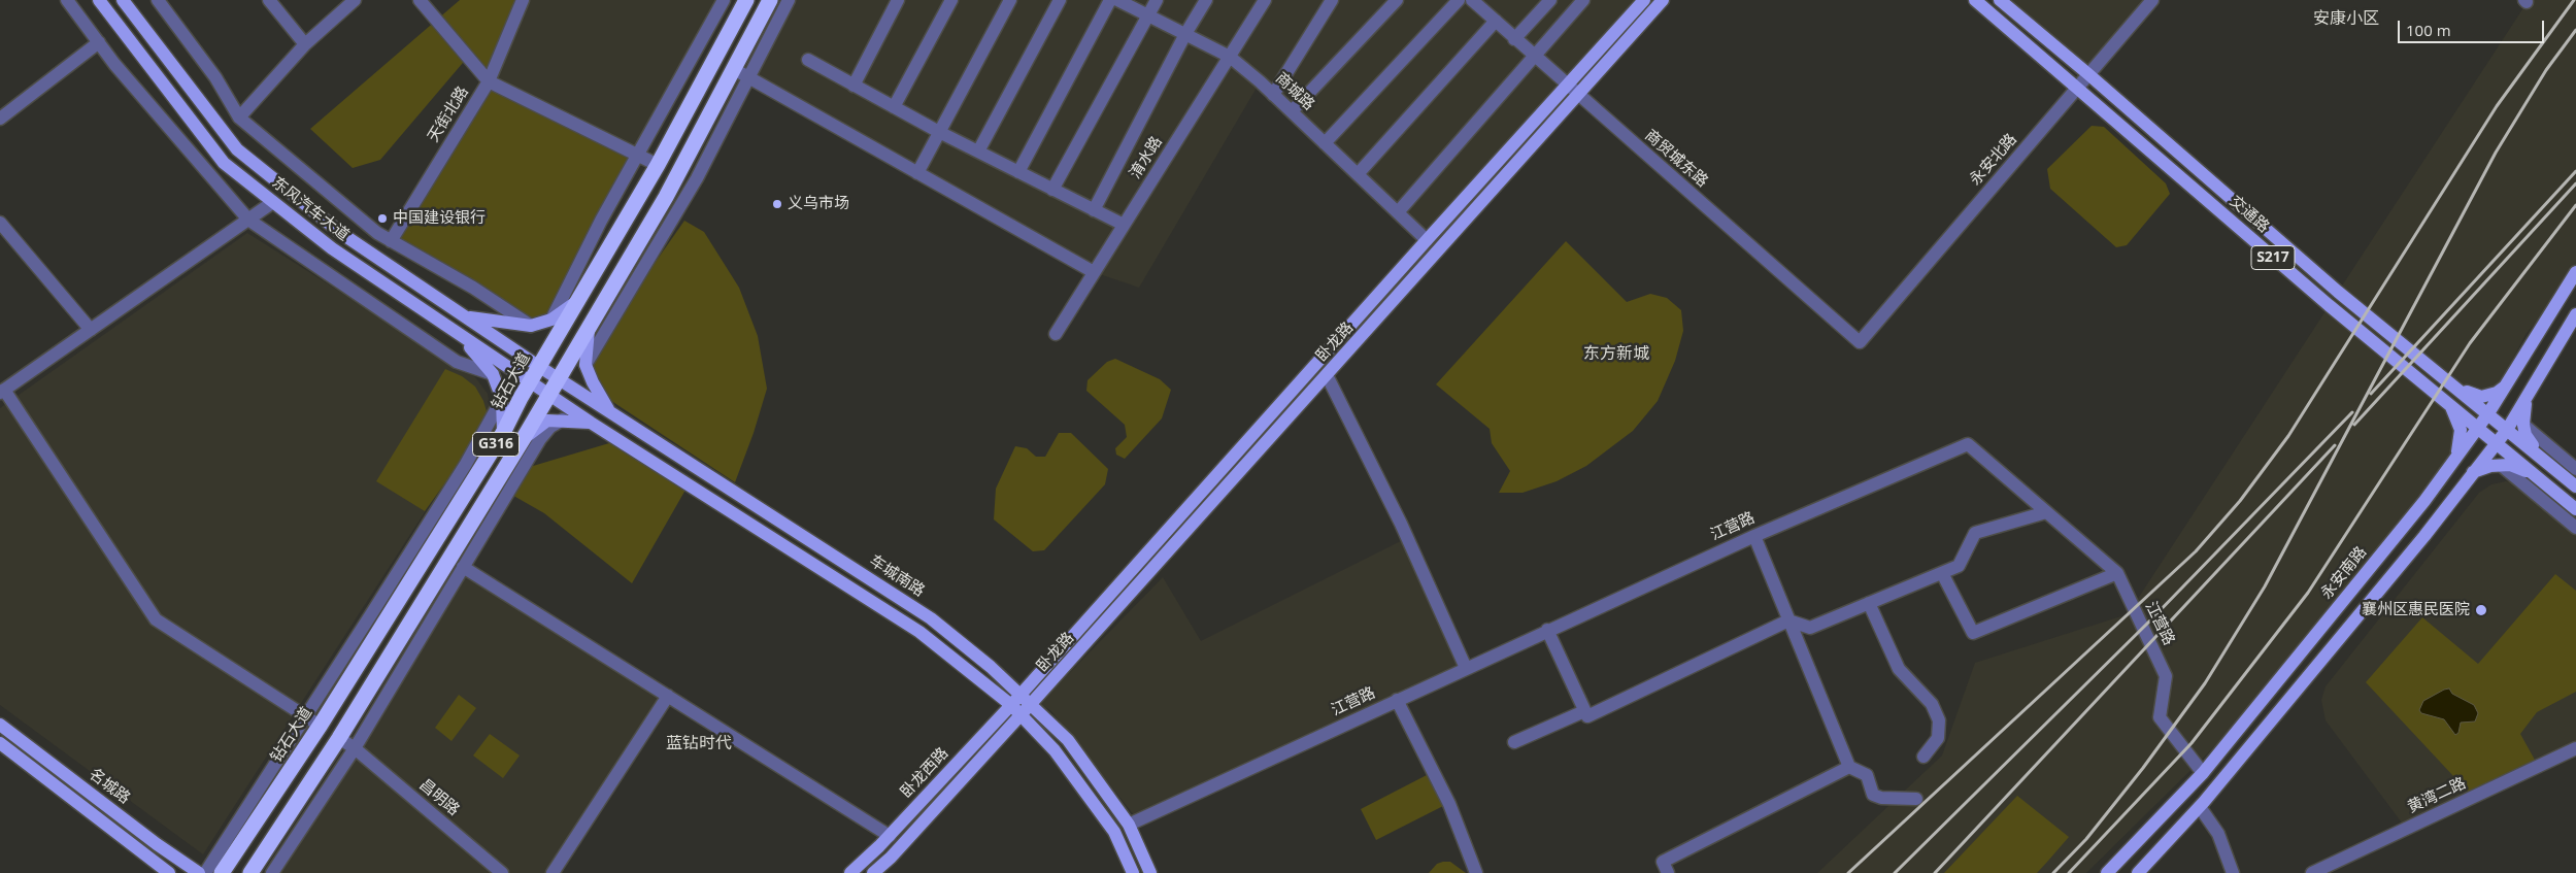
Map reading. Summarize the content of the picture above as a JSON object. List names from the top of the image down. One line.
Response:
{"streets":{"highway":["钻石大道","G316"],"main road":["东风汽车大道","交通路","S217","卧龙路","永安南路","车城南路","卧龙西路","名城路"],"street":["商城路","天街北路","淯水路","商贸城东路","永安北路","江营路","黄湾二路","昌明路"]},"crossings":[["商城路","淯水路"],["商城路","卧龙路"],["商贸城东路","永安北路"],["商贸城东路","卧龙路"],["永安北路","交通路"],["东风汽车大道","钻石大道"],["东风汽车大道","G316"],["东风汽车大道","车城南路"],["交通路","永安南路"],["卧龙路","车城南路"],["卧龙路","卧龙西路"],["G316","车城南路"],["G316","昌明路"],["江营路","永安南路"],["江营路","车城南路"],["车城南路","卧龙西路"]],"districts":["安康小区","东方新城","蓝钻时代"],"places":["义乌市场","中国建设银行","襄州区惠民医院"],"scale_bar":"100 m"}
